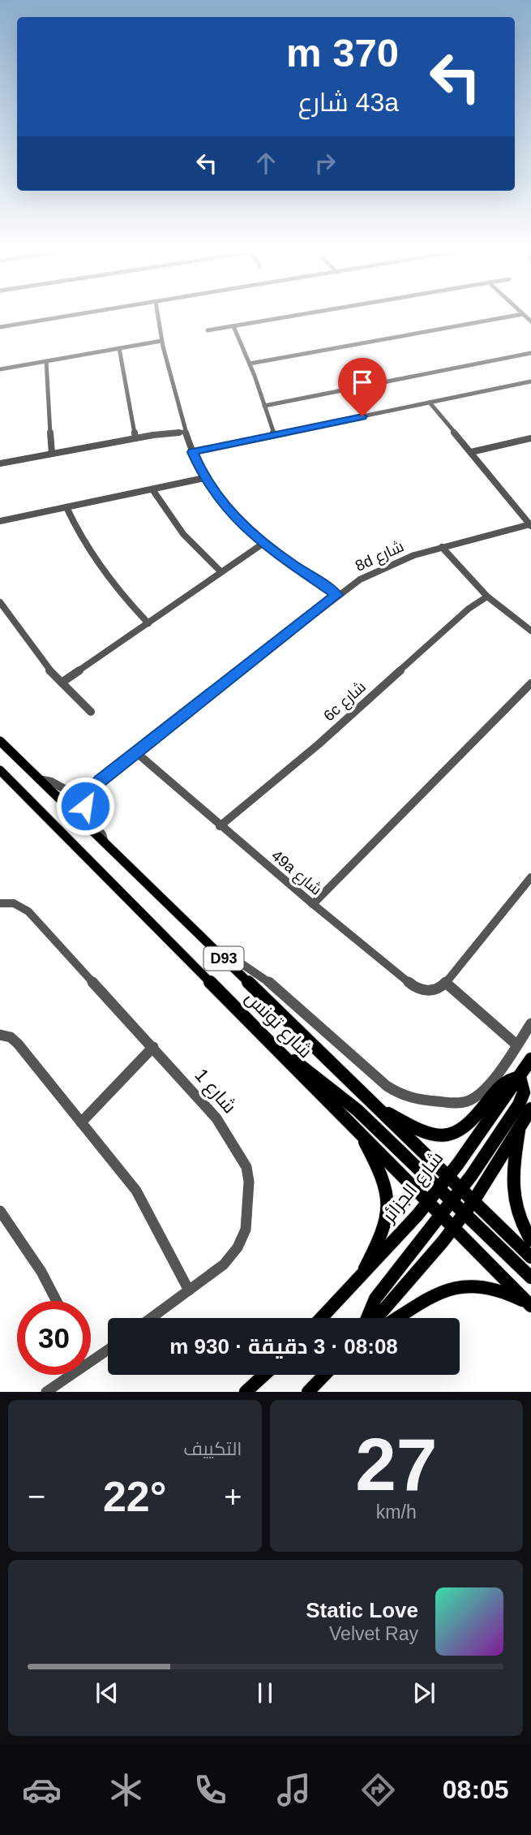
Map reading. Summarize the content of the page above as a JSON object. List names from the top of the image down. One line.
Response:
{"streets":{"main road":["D93","شارع تونس","شارع الجزائر"],"street":["8d شارع","6c شارع","49a شارع","شارع 1"]},"crossings":[["8d شارع","49a شارع"],["8d شارع","شارع تونس"],["6c شارع","49a شارع"],["شارع تونس","شارع الجزائر"]],"page":{"turn":["370 m","43a شارع"],"limit":"30","trip":"08:08 · 3 دقيقة · 930 m","tile":[["27","km/h"],"التكييف"],"heat":["−","22°","+"],"song":["Static Love","Velvet Ray"],"tabs":"08:05"}}
